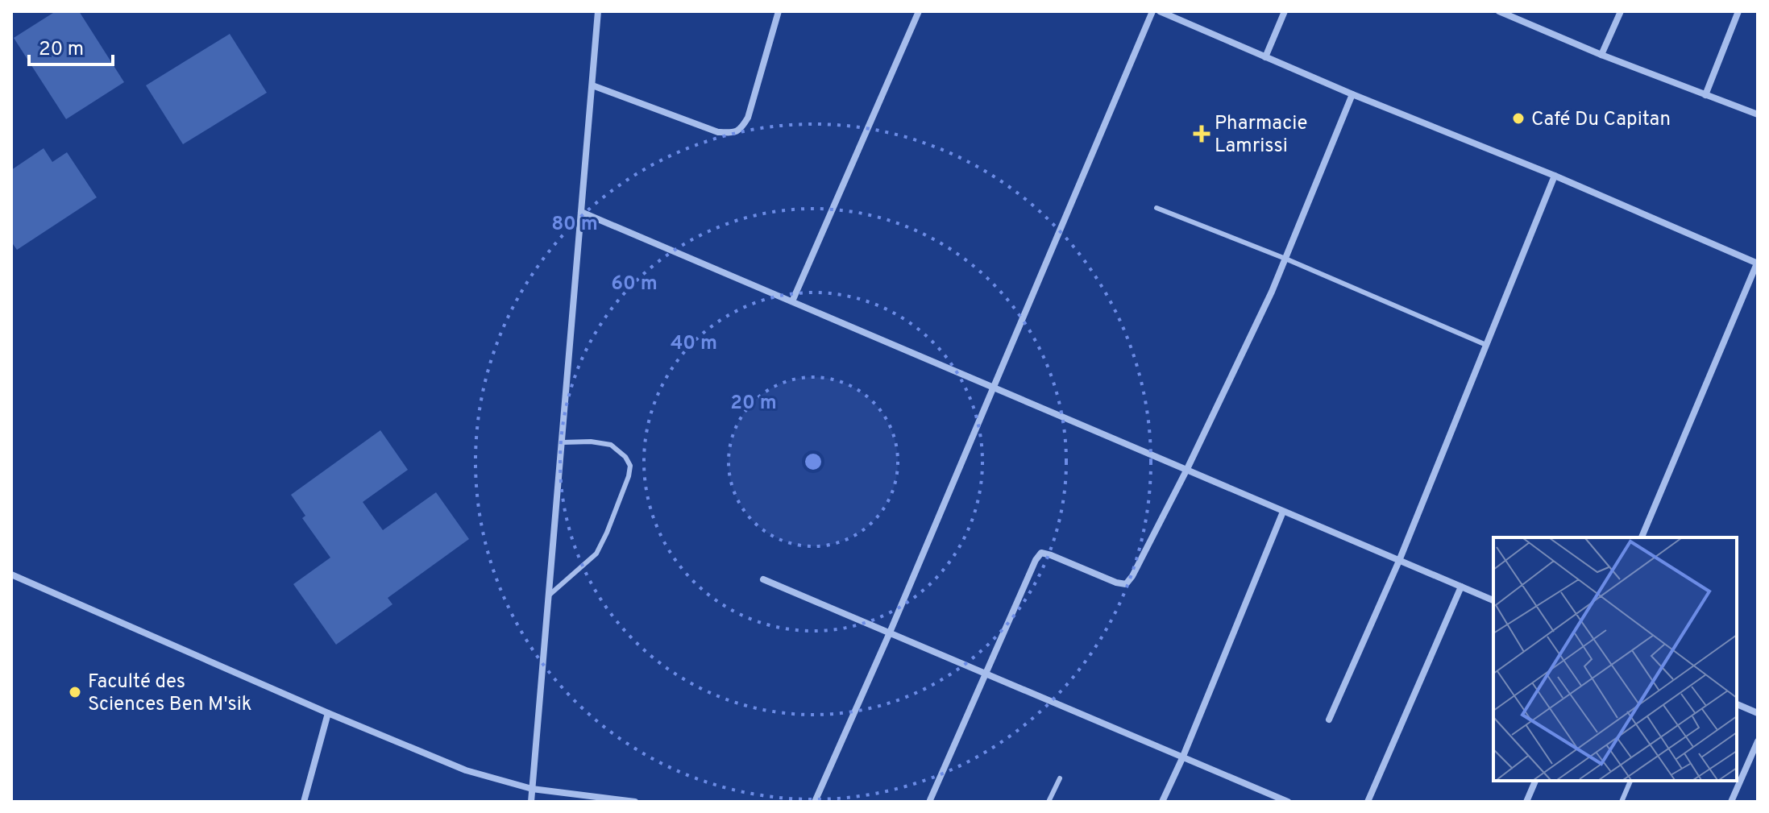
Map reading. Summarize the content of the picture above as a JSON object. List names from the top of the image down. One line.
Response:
{"places":{"other":["Café Du Capitan","Faculté des Sciences Ben M'sik"],"health":["Pharmacie Lamrissi"]},"scale_bar":"20 m","rings":["80 m","60 m","40 m","20 m"]}
